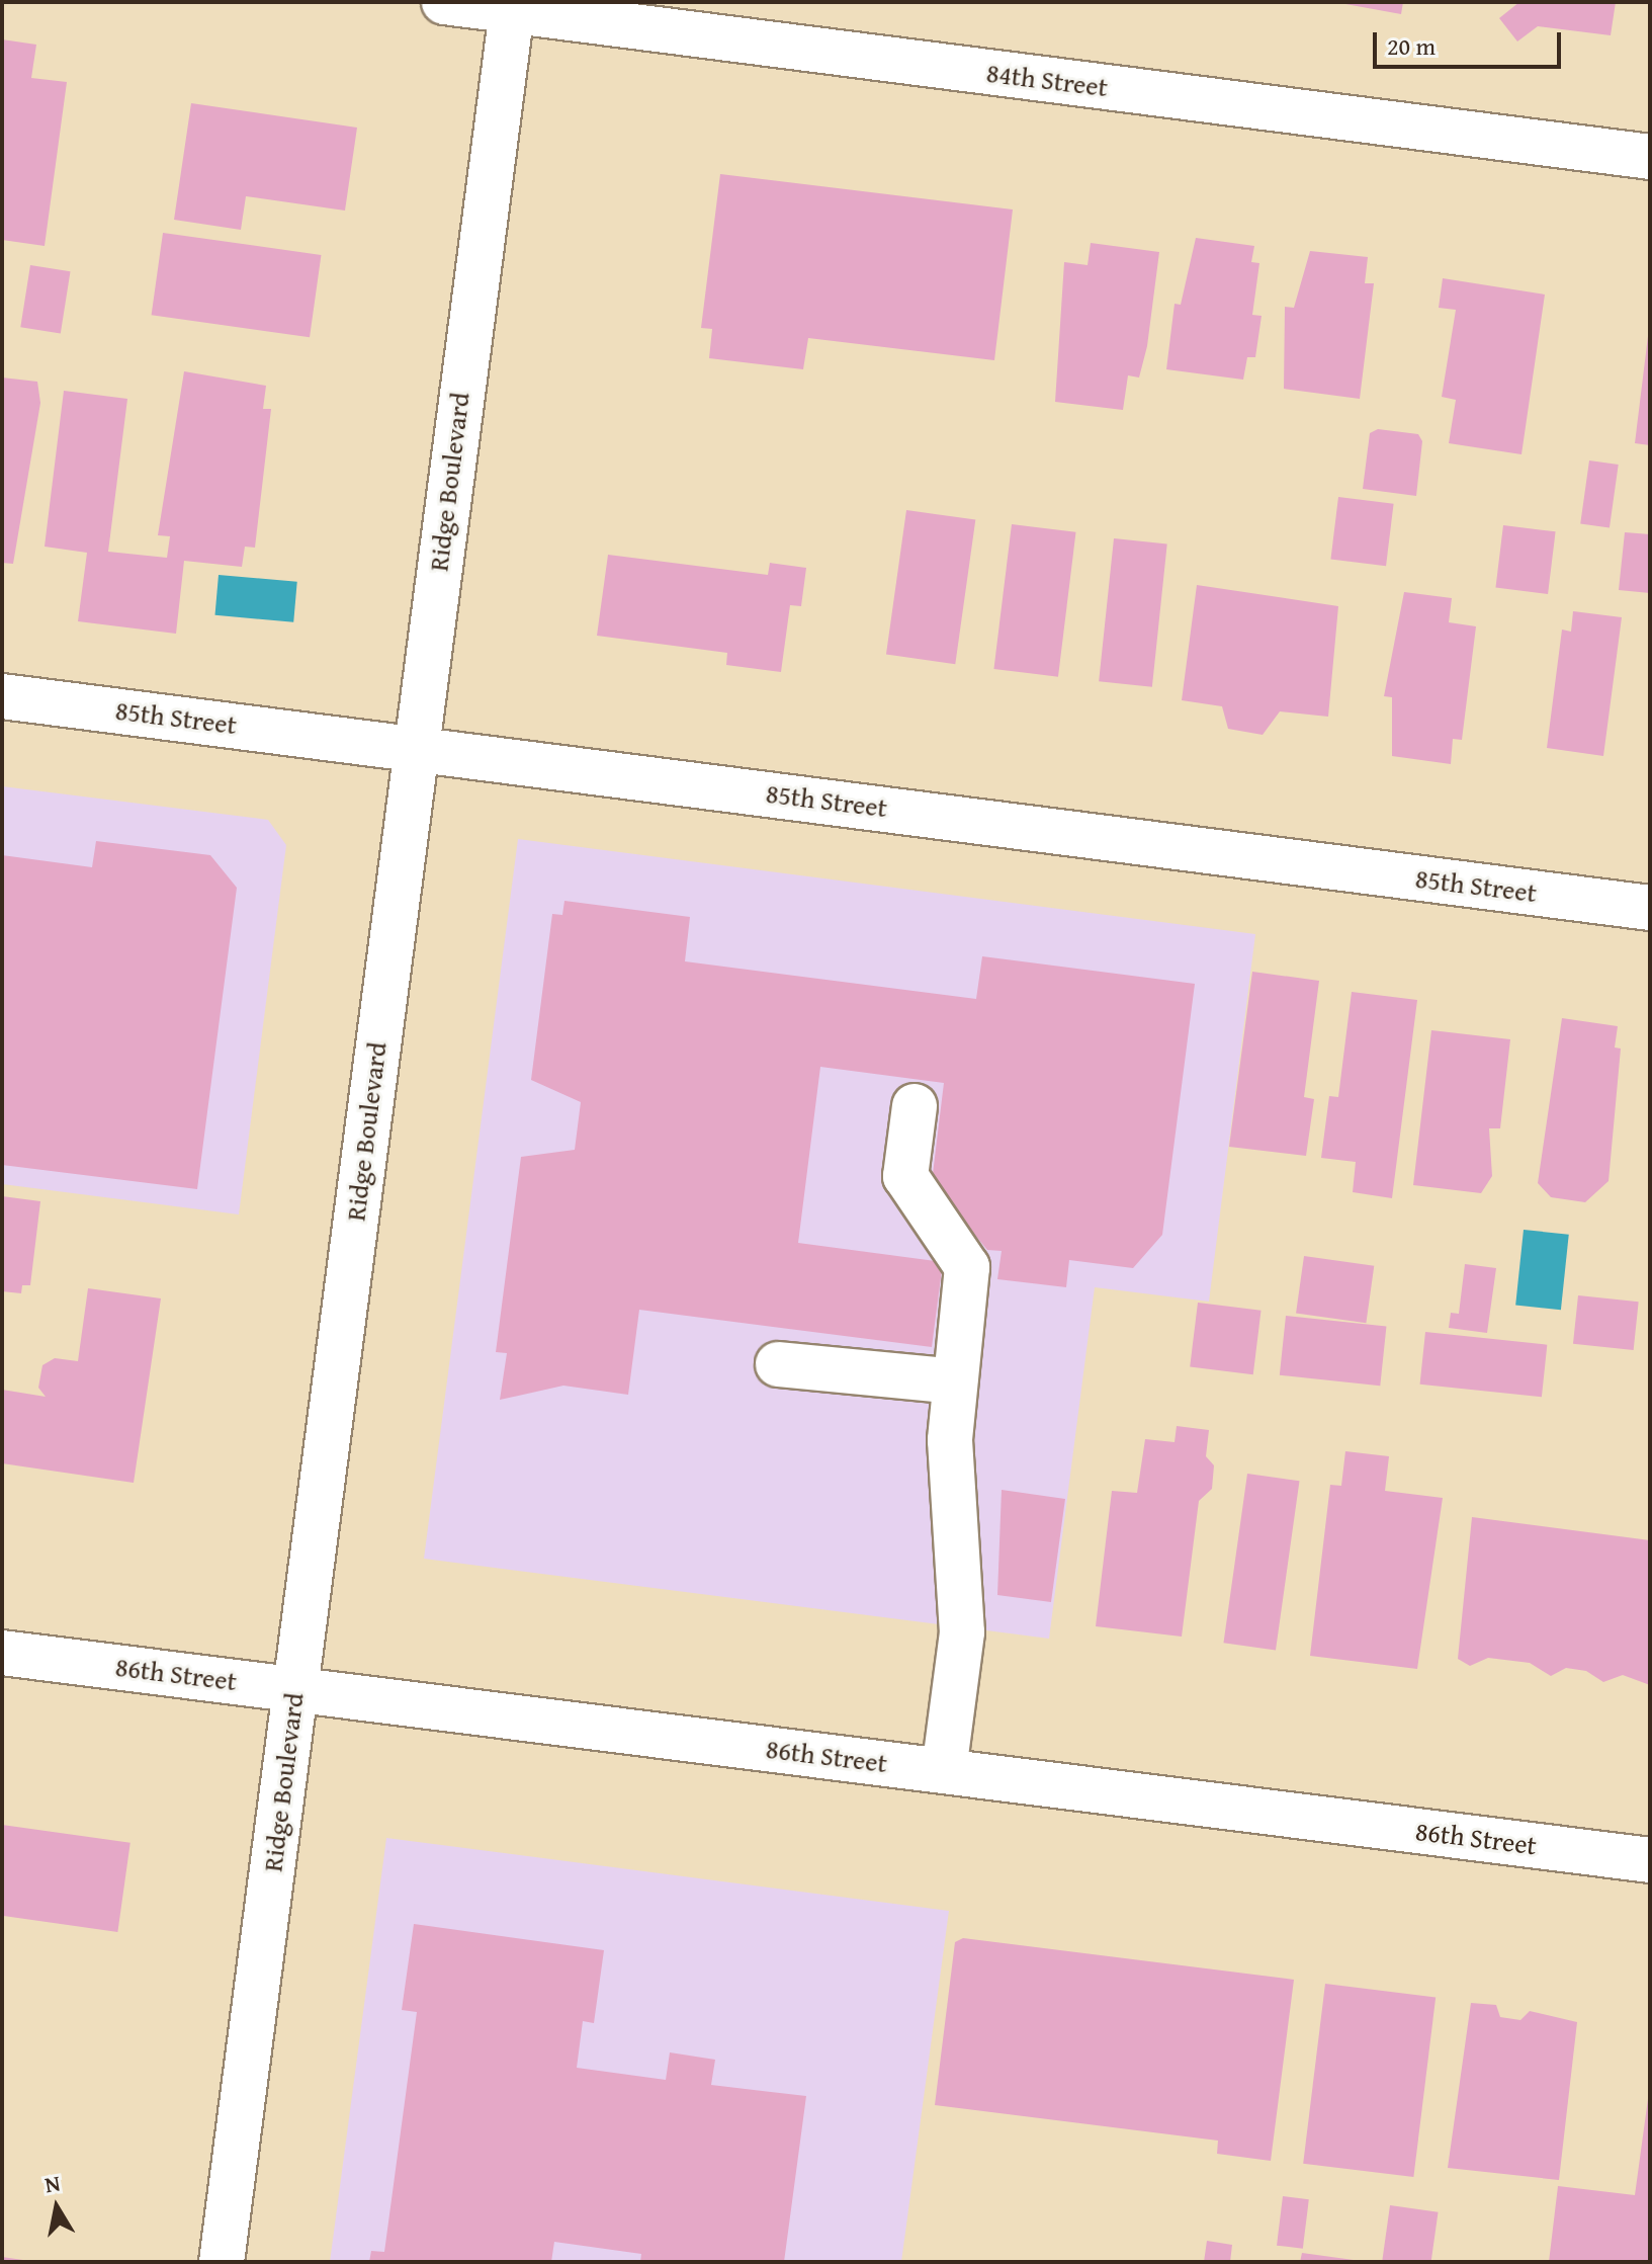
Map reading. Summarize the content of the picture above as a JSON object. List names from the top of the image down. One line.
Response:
{"streets":{"street":["84th Street","Ridge Boulevard","85th Street","86th Street"]},"crossings":[["84th Street","Ridge Boulevard"],["Ridge Boulevard","85th Street"],["Ridge Boulevard","86th Street"]],"scale_bar":"20 m","north":"top"}
